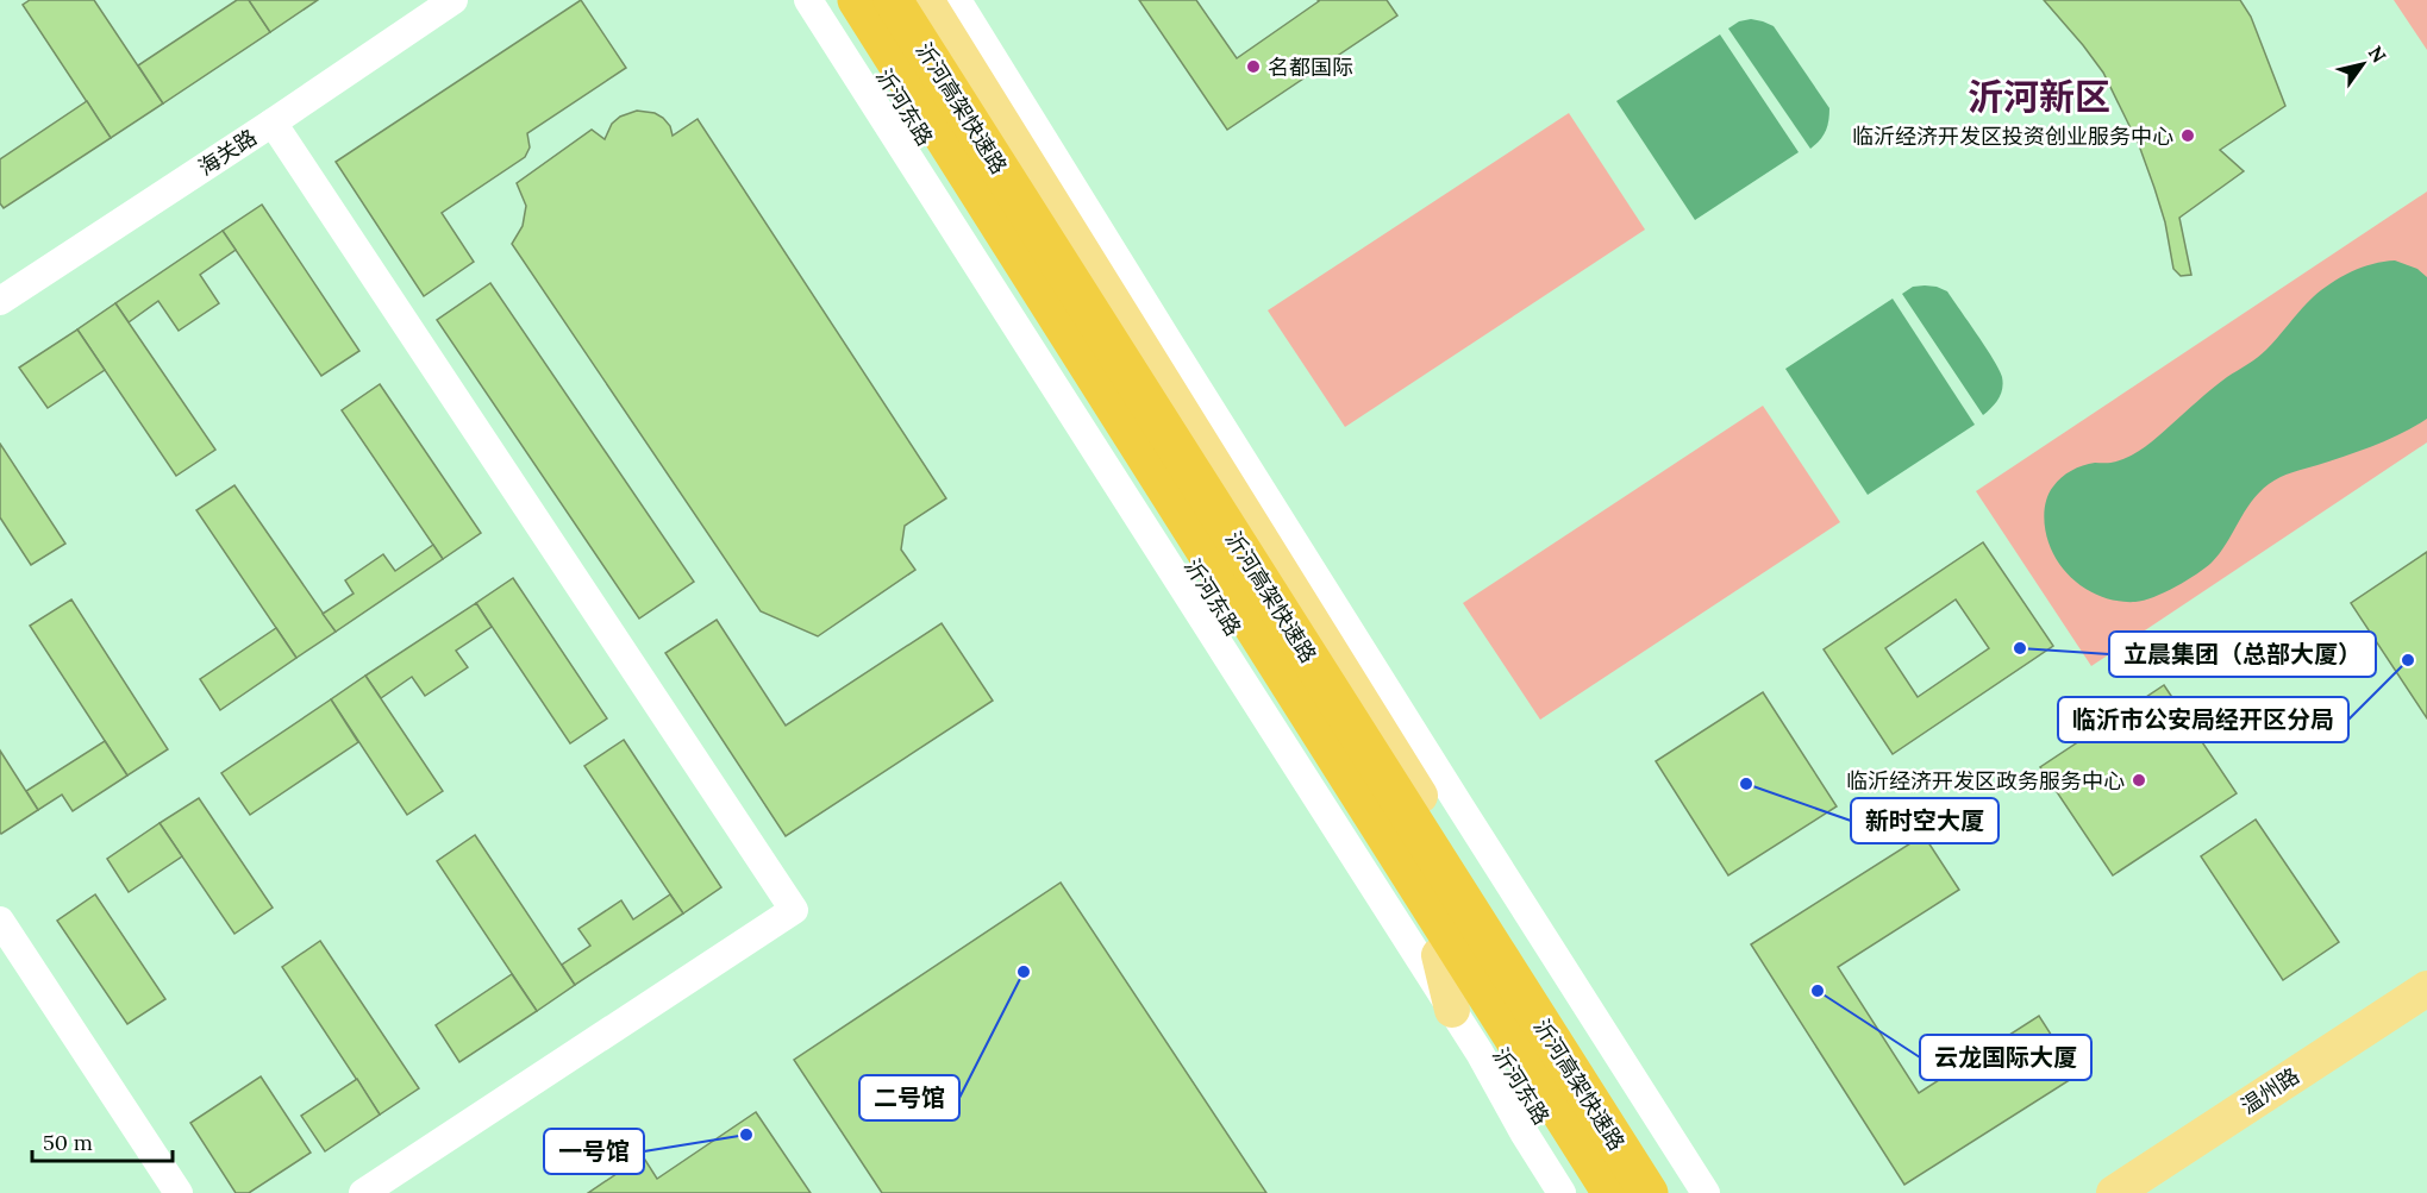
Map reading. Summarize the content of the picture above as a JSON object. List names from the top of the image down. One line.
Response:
{"streets":{"highway":["沂河高架快速路"],"main road":["沂河东路","温州路"],"street":["海关路"]},"districts":["沂河新区"],"places":["名都国际","临沂经济开发区投资创业服务中心","立晨集团（总部大厦）","临沂市公安局经开区分局","临沂经济开发区政务服务中心","新时空大厦","二号馆","云龙国际大厦","一号馆"],"scale_bar":"50 m","north":"top right"}
